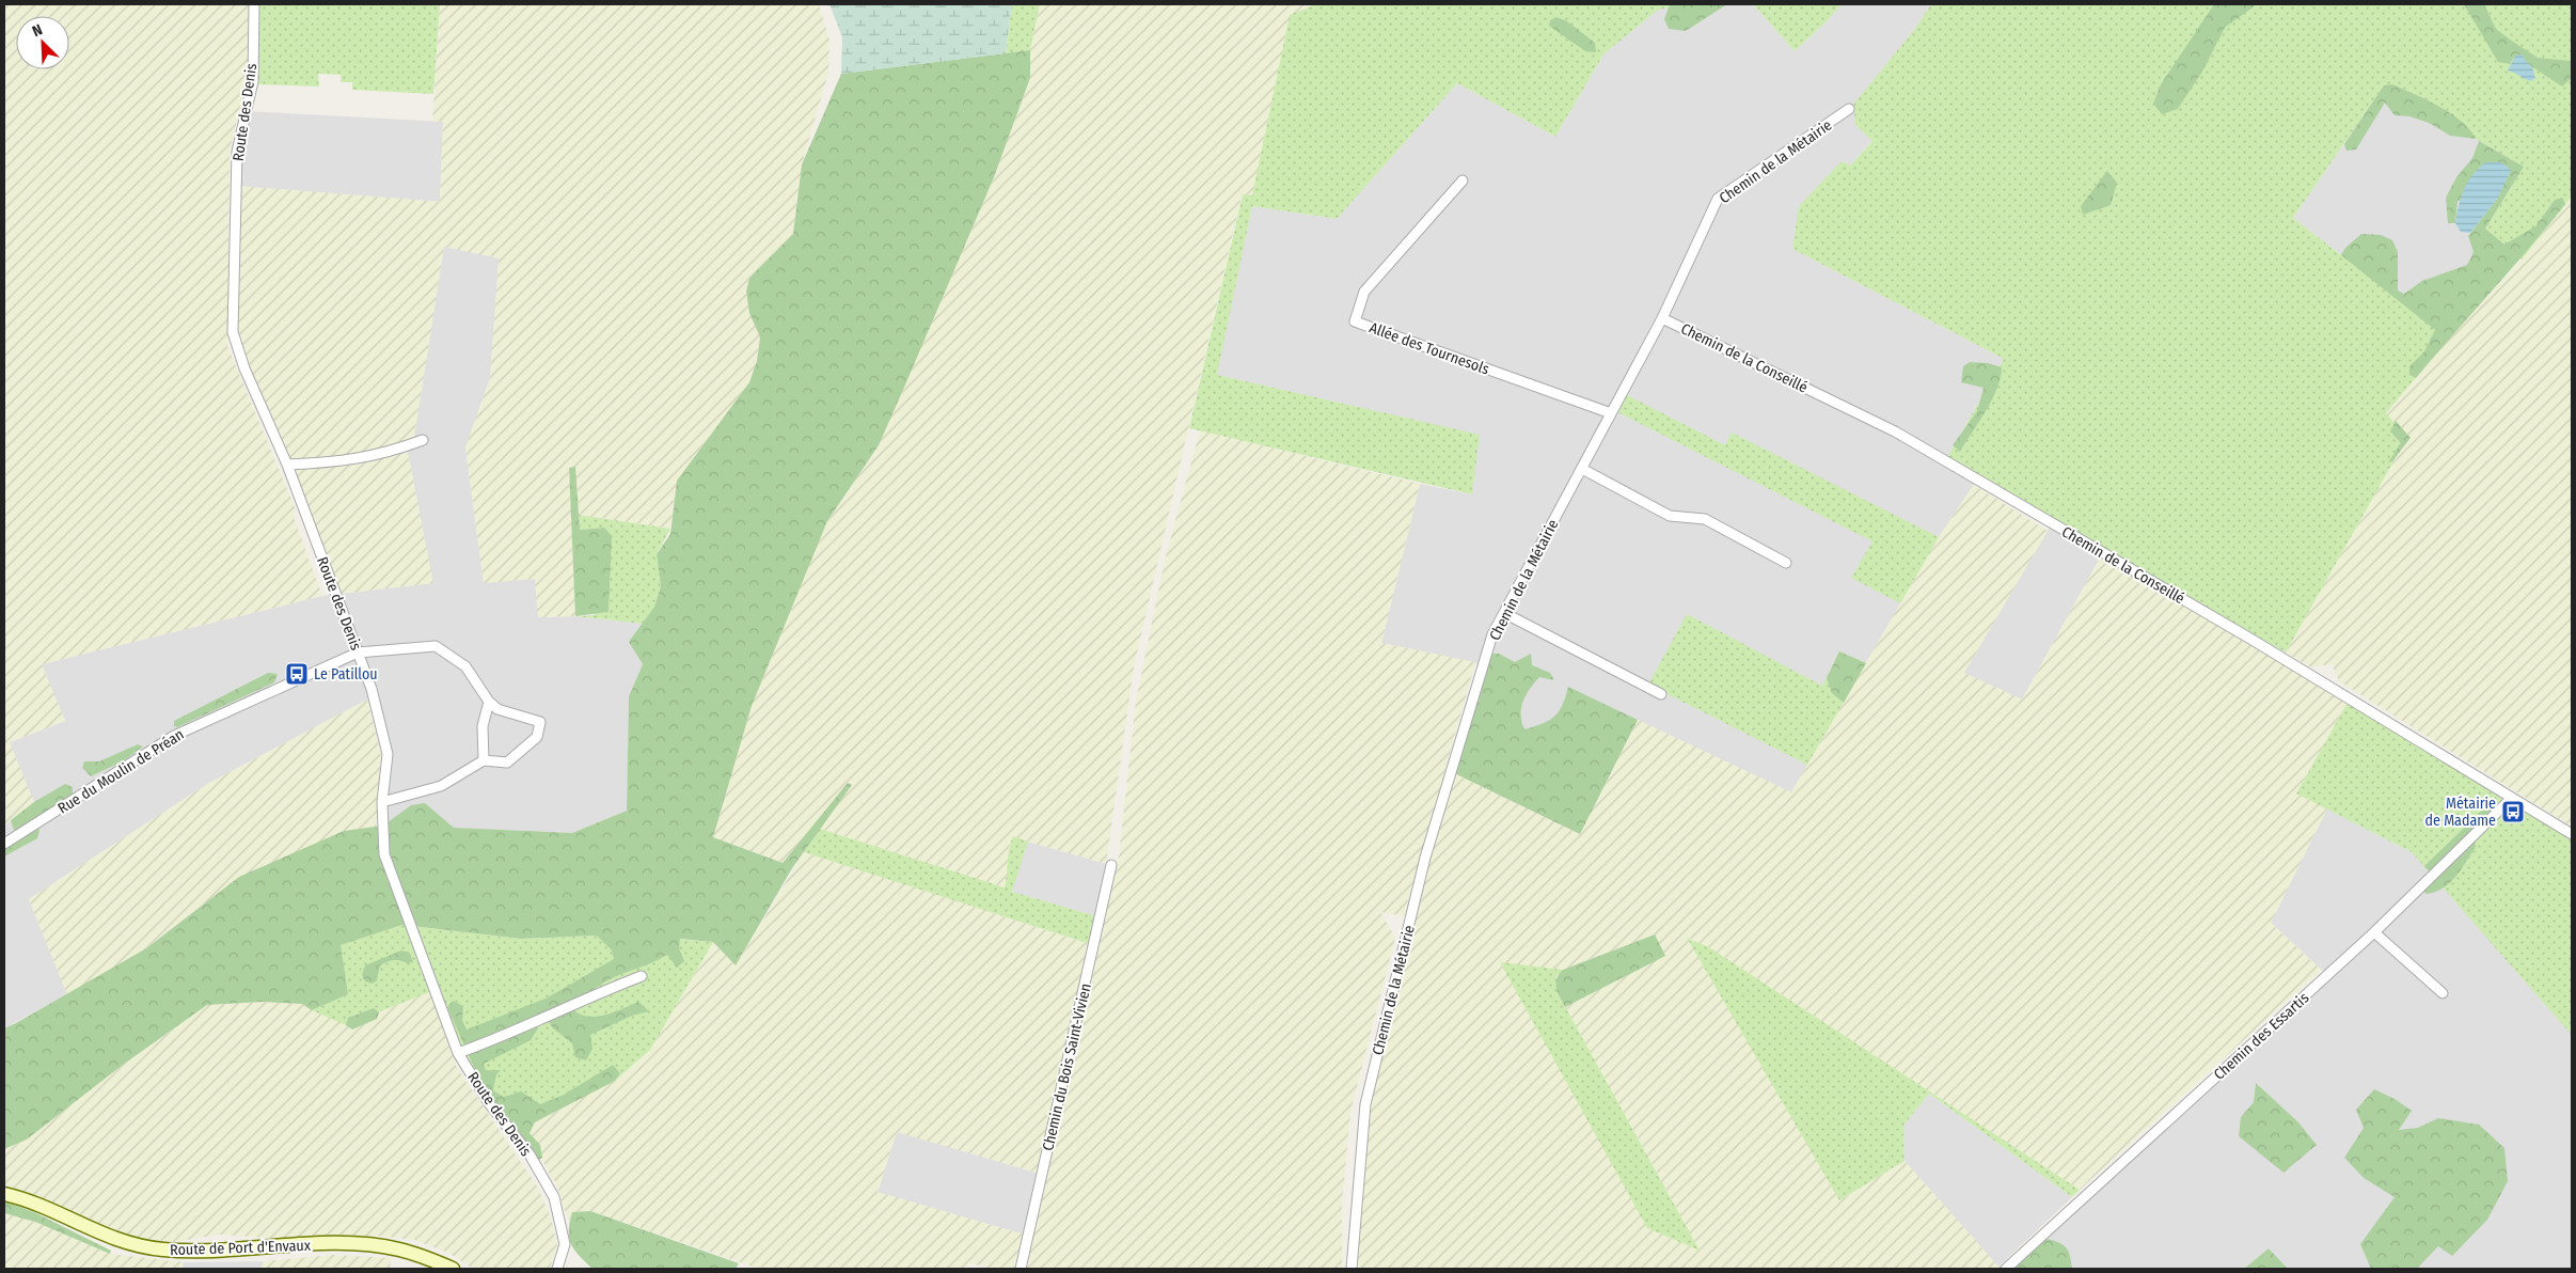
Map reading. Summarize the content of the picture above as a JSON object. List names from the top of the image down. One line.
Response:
{"streets":{"street":["Route des Denis","Chemin de la Métairie","Allée des Tournesols","Chemin de la Conseillé","Rue du Moulin de Préan","Chemin des Essartis","Chemin du Bois Saint-Vivien","Route de Port d'Envaux"]},"crossings":[["Route des Denis","Rue du Moulin de Préan"],["Chemin de la Métairie","Allée des Tournesols"],["Chemin de la Métairie","Chemin de la Conseillé"],["Chemin de la Conseillé","Chemin des Essartis"]],"places":{"bus stop":["Le Patillou","Métairie de Madame"]},"north":"top left"}
